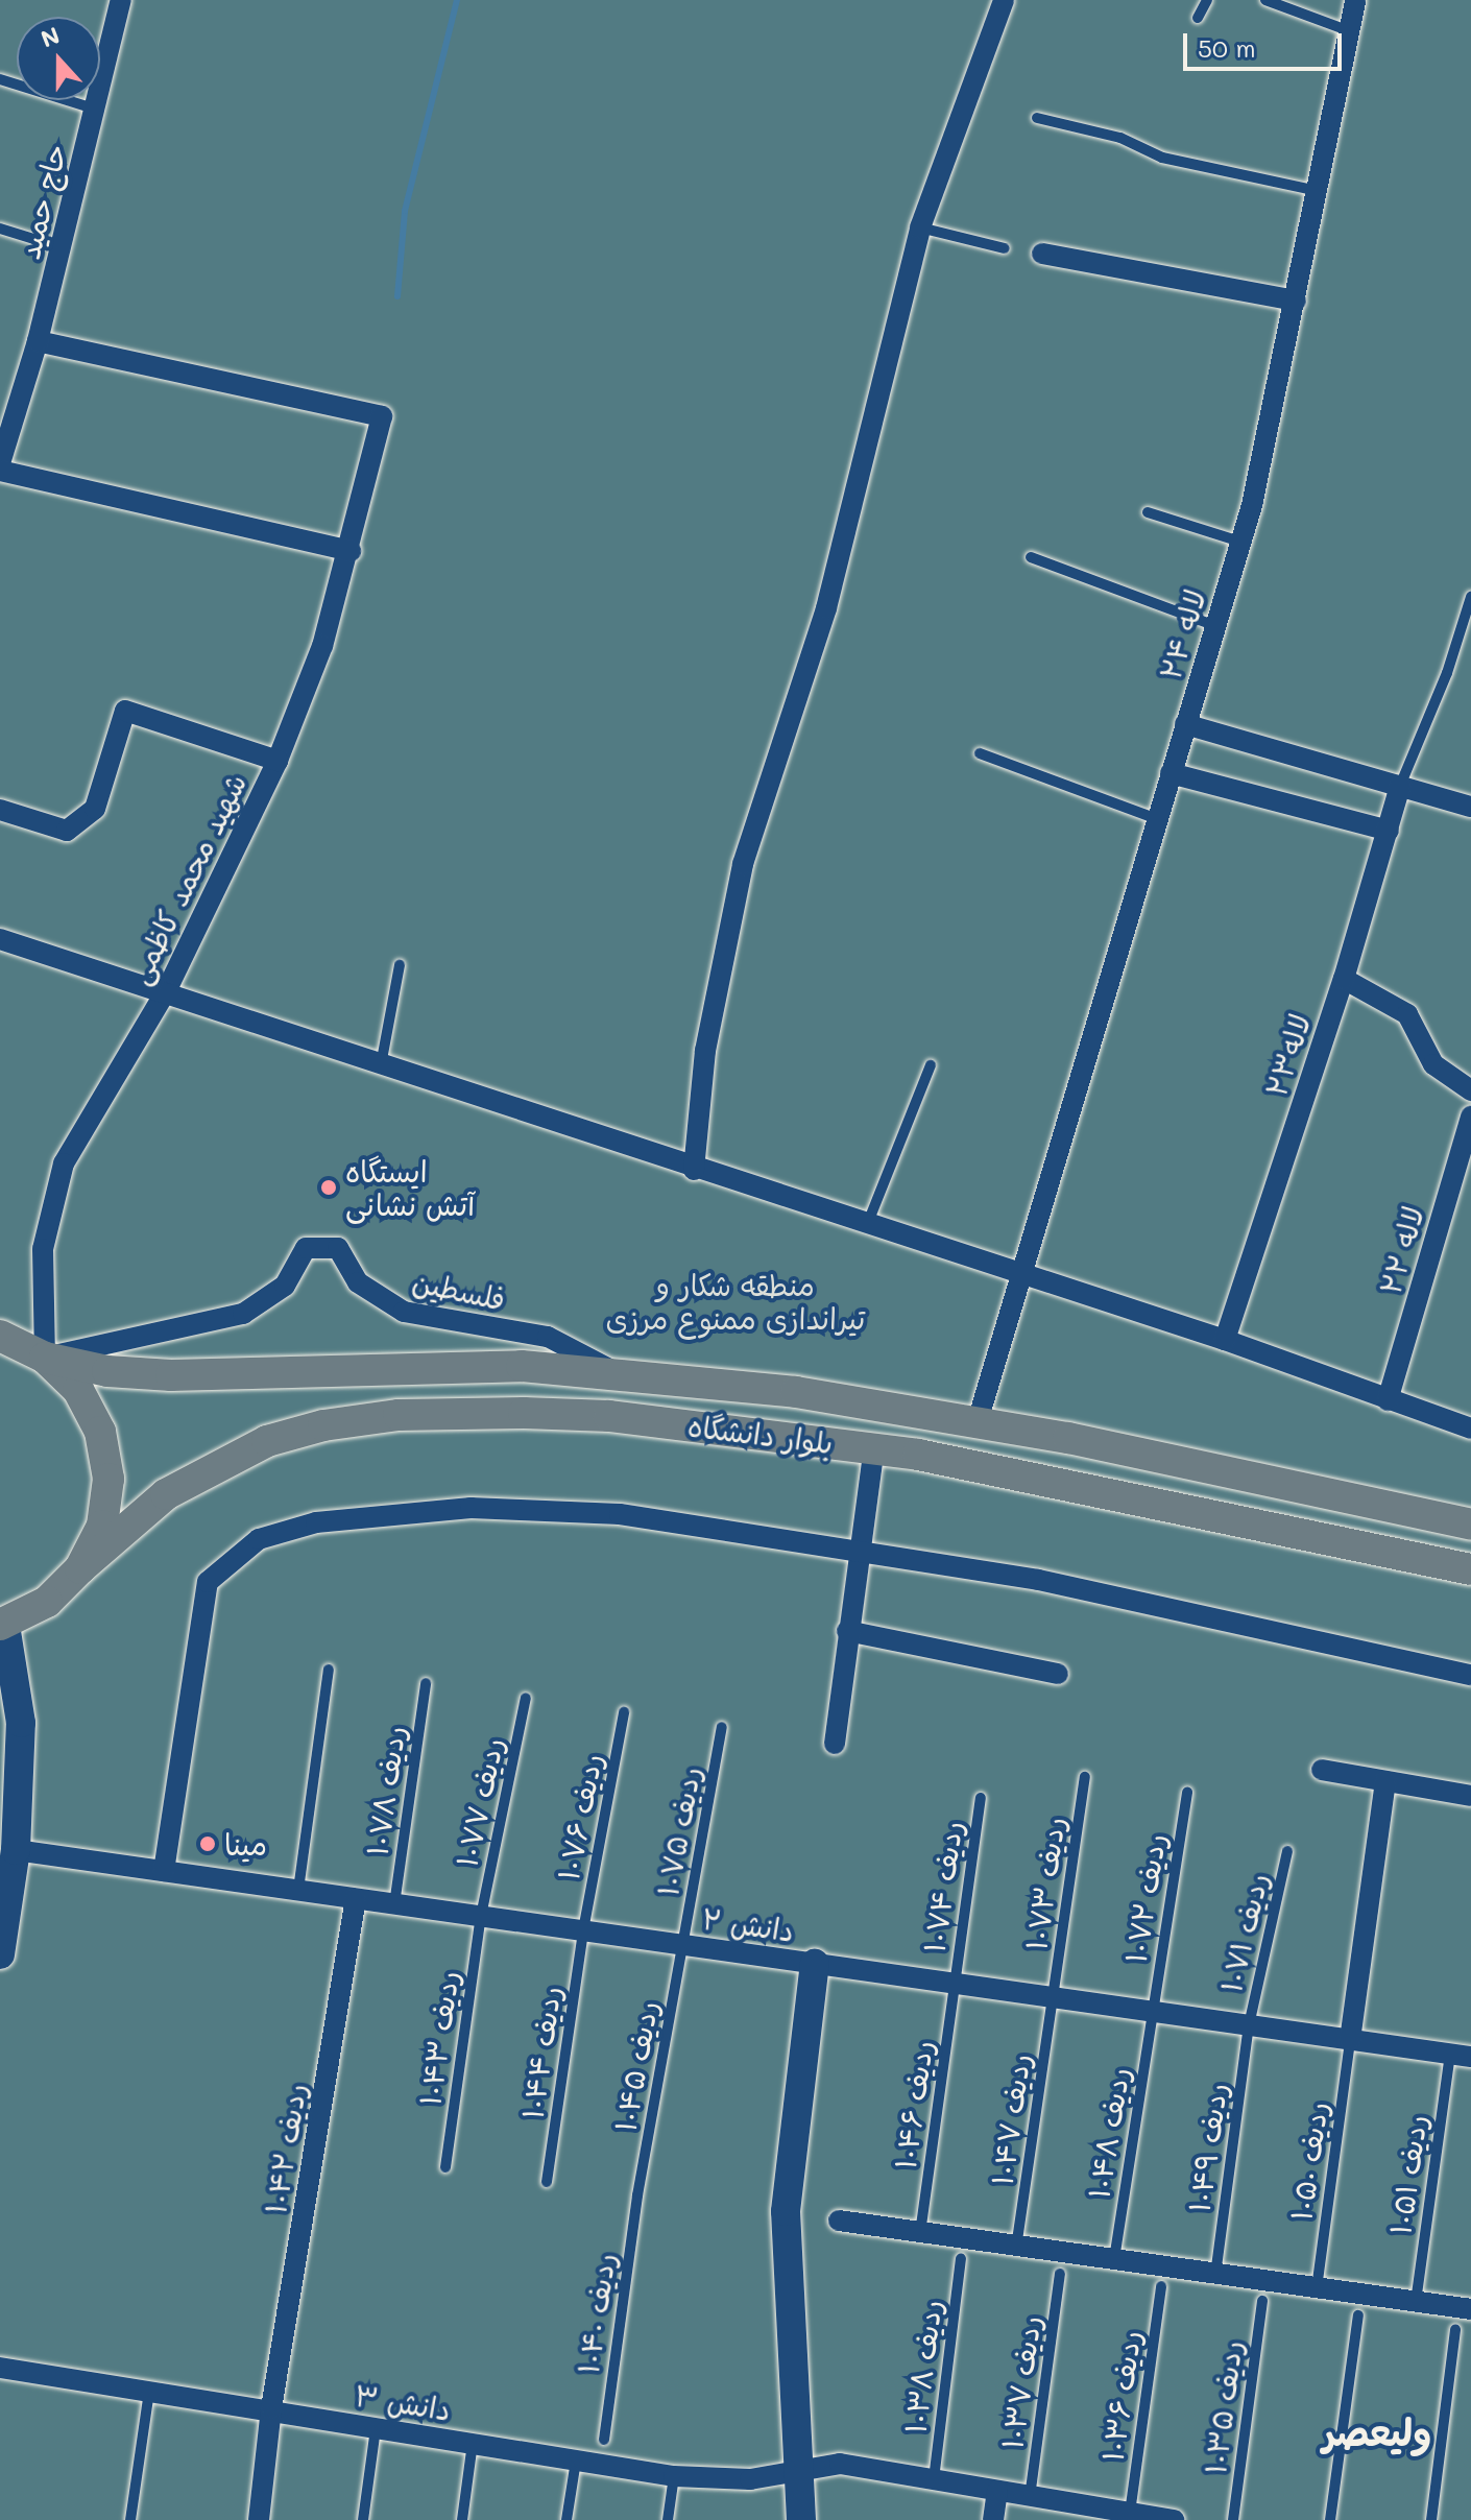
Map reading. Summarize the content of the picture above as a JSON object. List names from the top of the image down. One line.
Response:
{"streets":{"main road":["بلوار دانشگاه"],"street":["حاج حمید","لاله ۲۴","شهید محمد کاظمی","لاله۲۳","لاله ۲۲","فلسطین","دانش ۲","ردیف ۱۰۴۲","دانش ۳"],"lane":["ردیف ۱۰۷۸","ردیف ۱۰۷۷","ردیف ۱۰۷۶","ردیف ۱۰۷۵","ردیف ۱۰۷۳","ردیف ۱۰۷۴","ردیف ۱۰۷۲","ردیف ۱۰۷۱","ردیف ۱۰۴۳","ردیف ۱۰۴۴","ردیف ۱۰۴۵","ردیف ۱۰۴۶","ردیف ۱۰۴۷","ردیف ۱۰۴۸","ردیف ۱۰۴۹","ردیف ۱۰۵۰","ردیف ۱۰۵۱","ردیف ۱۰۴۰","ردیف ۱۰۳۸","ردیف ۱۰۳۷","ردیف ۱۰۳۶","ردیف ۱۰۳۵"]},"crossings":[["حاج حمید","شهید محمد کاظمی"],["لاله ۲۴","بلوار دانشگاه"],["شهید محمد کاظمی","فلسطین"],["شهید محمد کاظمی","بلوار دانشگاه"],["فلسطین","بلوار دانشگاه"],["ردیف ۱۰۷۸","دانش ۲"],["ردیف ۱۰۷۷","دانش ۲"],["ردیف ۱۰۷۷","ردیف ۱۰۴۳"],["ردیف ۱۰۷۶","دانش ۲"],["ردیف ۱۰۷۶","ردیف ۱۰۴۴"],["ردیف ۱۰۷۵","دانش ۲"],["ردیف ۱۰۷۵","ردیف ۱۰۴۵"],["ردیف ۱۰۷۳","دانش ۲"],["ردیف ۱۰۷۳","ردیف ۱۰۴۷"],["ردیف ۱۰۷۴","دانش ۲"],["ردیف ۱۰۷۴","ردیف ۱۰۴۶"],["ردیف ۱۰۷۲","دانش ۲"],["ردیف ۱۰۷۲","ردیف ۱۰۴۸"],["دانش ۲","ردیف ۱۰۷۱"],["دانش ۲","ردیف ۱۰۴۳"],["دانش ۲","ردیف ۱۰۴۴"],["دانش ۲","ردیف ۱۰۴۵"],["دانش ۲","ردیف ۱۰۴۶"],["دانش ۲","ردیف ۱۰۴۷"],["دانش ۲","ردیف ۱۰۴۸"],["دانش ۲","ردیف ۱۰۴۹"],["دانش ۲","ردیف ۱۰۴۲"],["دانش ۲","ردیف ۱۰۵۰"],["دانش ۲","ردیف ۱۰۵۱"],["ردیف ۱۰۷۱","ردیف ۱۰۴۹"],["ردیف ۱۰۴۵","ردیف ۱۰۴۰"],["ردیف ۱۰۴۲","دانش ۳"],["ردیف ۱۰۳۸","دانش ۳"],["ردیف ۱۰۳۷","دانش ۳"],["ردیف ۱۰۳۶","دانش ۳"]],"districts":["ولیعصر"],"parks":["منطقه شکار و تیراندازی ممنوع مرزی"],"places":["ایستگاه آتش نشانی","مینا"],"scale_bar":"50 m","north":"top"}
